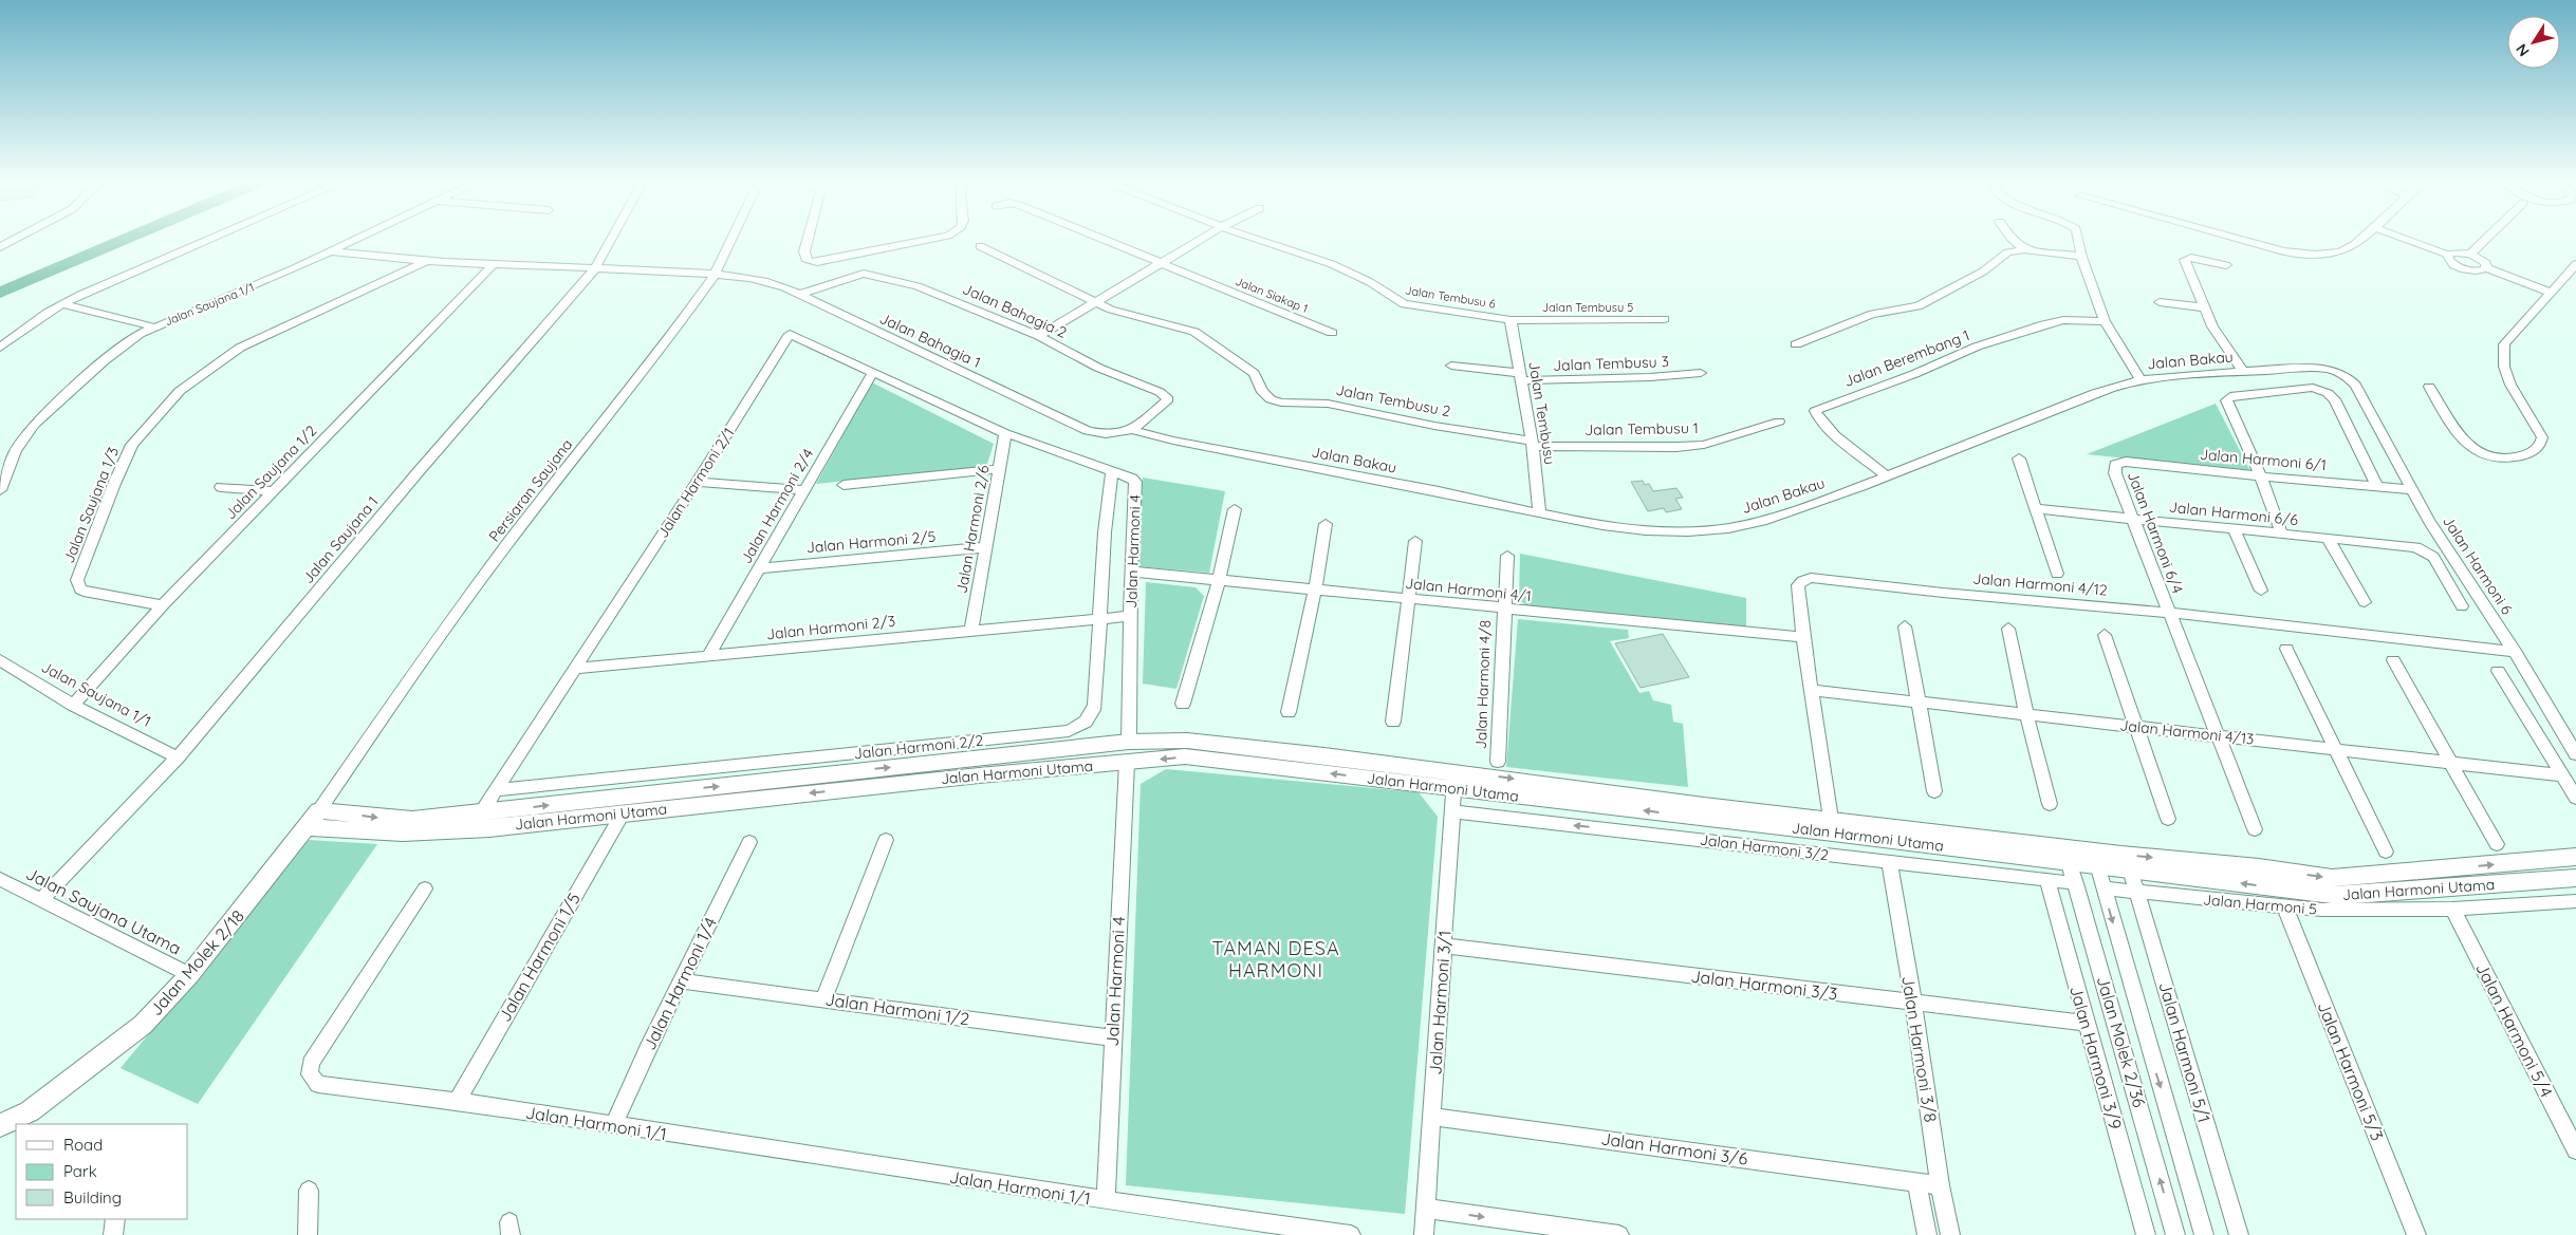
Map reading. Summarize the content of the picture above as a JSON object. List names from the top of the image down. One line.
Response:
{"streets":{"main road":["Jalan Harmoni Utama","Jalan Molek 2/18"],"street":["Jalan Siakap 1","Jalan Tembusu 6","Jalan Saujana 1/1","Jalan Tembusu 5","Jalan Bahagia 2","Jalan Bahagia 1","Jalan Berembang 1","Jalan Bakau","Jalan Tembusu 3","Jalan Tembusu 2","Jalan Tembusu","Jalan Tembusu 1","Jalan Harmoni 6/1","Jalan Saujana 1/2","Jalan Harmoni 2/1","Persiaran Saujana","Jalan Saujana 1/3","Jalan Harmoni 2/4","Jalan Harmoni 6/6","Jalan Harmoni 2/6","Jalan Harmoni 6/4","Jalan Saujana 1","Jalan Harmoni 2/5","Jalan Harmoni 4","Jalan Harmoni 6","Jalan Harmoni 4/12","Jalan Harmoni 4/1","Jalan Harmoni 2/3","Jalan Harmoni 4/8","Jalan Harmoni 4/13","Jalan Harmoni 2/2","Jalan Harmoni 3/2","Jalan Harmoni 5","Jalan Saujana Utama","Jalan Harmoni 1/5","Jalan Harmoni 1/4","Jalan Harmoni 3/3","Jalan Harmoni 3/1","Jalan Harmoni 1/2","Jalan Harmoni 5/4","Jalan Molek 2/36","Jalan Harmoni 3/8","Jalan Harmoni 5/1","Jalan Harmoni 3/9","Jalan Harmoni 5/3","Jalan Harmoni 1/1","Jalan Harmoni 3/6"]},"crossings":[["Jalan Tembusu 6","Jalan Tembusu 5"],["Jalan Tembusu 6","Jalan Tembusu"],["Jalan Saujana 1/1","Jalan Bahagia 1"],["Jalan Saujana 1/1","Jalan Saujana 1/2"],["Jalan Saujana 1/1","Jalan Saujana 1"],["Jalan Tembusu 5","Jalan Tembusu"],["Jalan Bahagia 2","Jalan Bahagia 1"],["Jalan Bahagia 2","Jalan Bakau"],["Jalan Bahagia 1","Jalan Bakau"],["Jalan Bahagia 1","Jalan Saujana 1/2"],["Jalan Bahagia 1","Persiaran Saujana"],["Jalan Bahagia 1","Jalan Saujana 1/3"],["Jalan Bahagia 1","Jalan Saujana 1"],["Jalan Berembang 1","Jalan Bakau"],["Jalan Bakau","Jalan Tembusu"],["Jalan Bakau","Jalan Harmoni 6"],["Jalan Tembusu 3","Jalan Tembusu"],["Jalan Tembusu 2","Jalan Tembusu"],["Jalan Tembusu 2","Jalan Tembusu 1"],["Jalan Tembusu","Jalan Tembusu 1"],["Jalan Harmoni 6/1","Jalan Harmoni 6/4"],["Jalan Harmoni 6/1","Jalan Harmoni 6"],["Jalan Saujana 1/2","Jalan Saujana 1/3"],["Jalan Harmoni 2/1","Jalan Harmoni 2/4"],["Jalan Harmoni 2/1","Jalan Harmoni 2/6"],["Jalan Harmoni 2/1","Jalan Harmoni 4"],["Jalan Harmoni 2/1","Jalan Harmoni 2/3"],["Jalan Harmoni 2/1","Jalan Harmoni 2/2"],["Jalan Harmoni 2/1","Jalan Harmoni Utama"],["Persiaran Saujana","Jalan Harmoni Utama"],["Persiaran Saujana","Jalan Molek 2/18"],["Jalan Harmoni 2/4","Jalan Harmoni 2/5"],["Jalan Harmoni 2/4","Jalan Harmoni 2/3"],["Jalan Harmoni 6/6","Jalan Harmoni 6/4"],["Jalan Harmoni 2/6","Jalan Harmoni 2/5"],["Jalan Harmoni 2/6","Jalan Harmoni 2/3"],["Jalan Harmoni 6/4","Jalan Harmoni 4/12"],["Jalan Harmoni 6/4","Jalan Harmoni 4/13"],["Jalan Saujana 1","Jalan Saujana Utama"],["Jalan Harmoni 4","Jalan Harmoni 4/1"],["Jalan Harmoni 4","Jalan Harmoni 2/3"],["Jalan Harmoni 4","Jalan Harmoni 2/2"],["Jalan Harmoni 4","Jalan Harmoni Utama"],["Jalan Harmoni 4","Jalan Harmoni 1/2"],["Jalan Harmoni 4","Jalan Harmoni 1/1"],["Jalan Harmoni 6","Jalan Harmoni 4/12"],["Jalan Harmoni 4/12","Jalan Harmoni 4/1"],["Jalan Harmoni 4/12","Jalan Harmoni 4/13"],["Jalan Harmoni 4/12","Jalan Harmoni Utama"],["Jalan Harmoni 4/1","Jalan Harmoni 4/8"],["Jalan Harmoni 2/3","Jalan Harmoni 2/2"],["Jalan Harmoni Utama","Jalan Harmoni 1/5"],["Jalan Harmoni Utama","Jalan Molek 2/18"],["Jalan Harmoni Utama","Jalan Harmoni 3/1"],["Jalan Harmoni Utama","Jalan Molek 2/36"],["Jalan Harmoni Utama","Jalan Harmoni 5/1"],["Jalan Harmoni 3/2","Jalan Harmoni 3/1"],["Jalan Harmoni 3/2","Jalan Molek 2/36"],["Jalan Harmoni 3/2","Jalan Harmoni 3/8"],["Jalan Harmoni 3/2","Jalan Harmoni 3/9"],["Jalan Harmoni 5","Jalan Harmoni 5/4"],["Jalan Harmoni 5","Jalan Molek 2/36"],["Jalan Harmoni 5","Jalan Harmoni 5/1"],["Jalan Harmoni 5","Jalan Harmoni 5/3"],["Jalan Saujana Utama","Jalan Molek 2/18"],["Jalan Harmoni 1/5","Jalan Harmoni 1/1"],["Jalan Harmoni 1/4","Jalan Harmoni 1/2"],["Jalan Harmoni 1/4","Jalan Harmoni 1/1"],["Jalan Harmoni 3/3","Jalan Harmoni 3/1"],["Jalan Harmoni 3/3","Jalan Harmoni 3/8"],["Jalan Harmoni 3/3","Jalan Harmoni 3/9"],["Jalan Harmoni 3/1","Jalan Harmoni 3/6"],["Jalan Harmoni 3/8","Jalan Harmoni 3/6"]],"one_way":["Jalan Harmoni 3/2"],"districts":["TAMAN DESA HARMONI"],"legend":["Road","Park","Building"],"north":"bottom left"}
